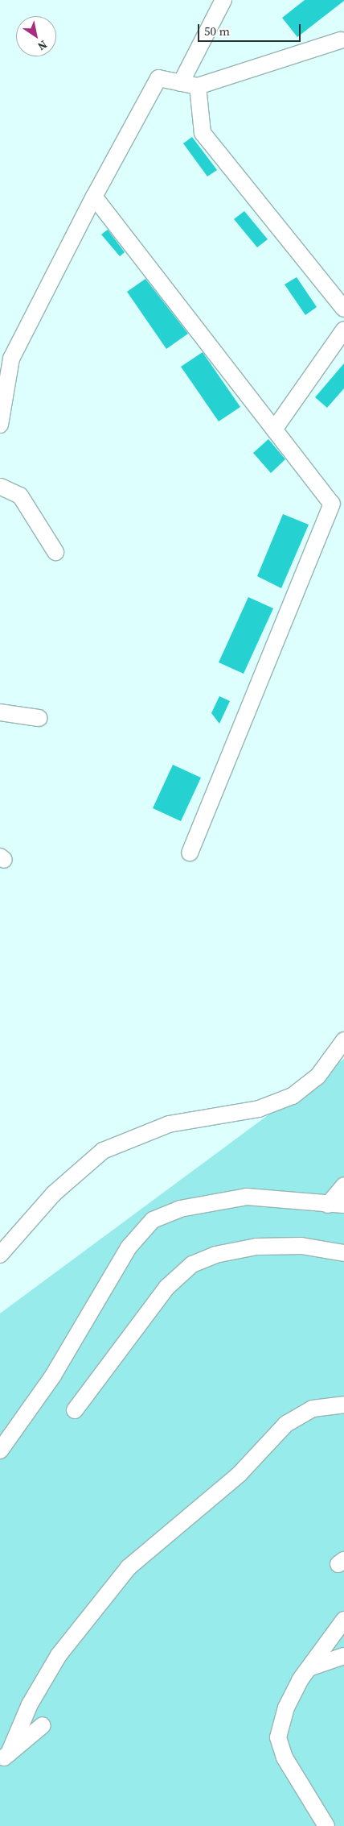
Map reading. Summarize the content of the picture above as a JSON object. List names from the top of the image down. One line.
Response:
{"scale_bar":"50 m","north":"bottom right"}
